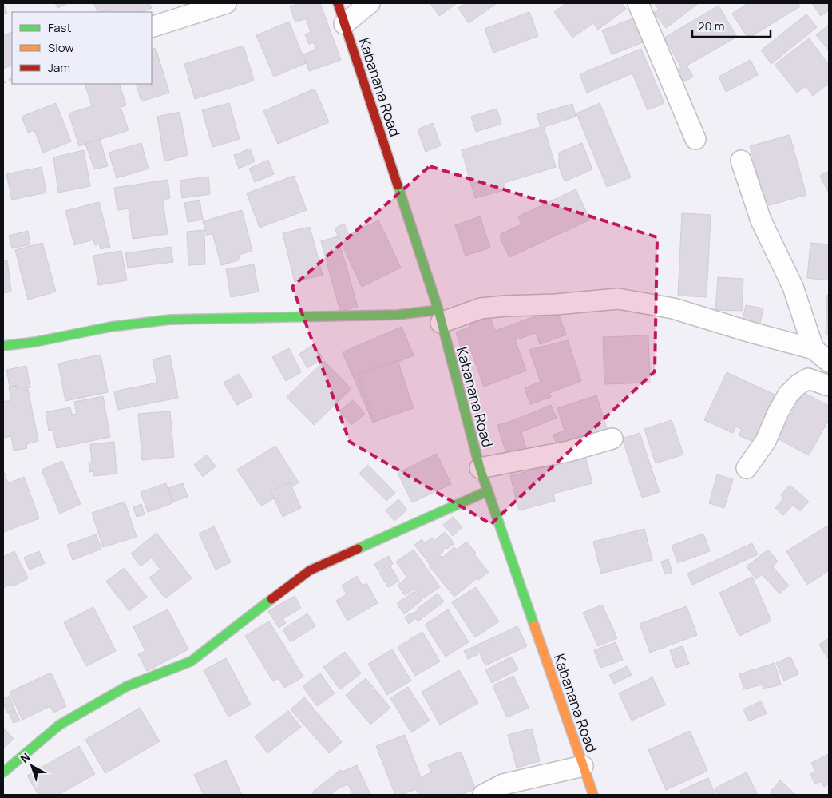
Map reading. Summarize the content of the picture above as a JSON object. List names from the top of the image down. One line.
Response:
{"streets":{"street":["Kabanana Road"]},"legend":["Fast","Slow","Jam"],"scale_bar":"20 m","north":"top left"}
